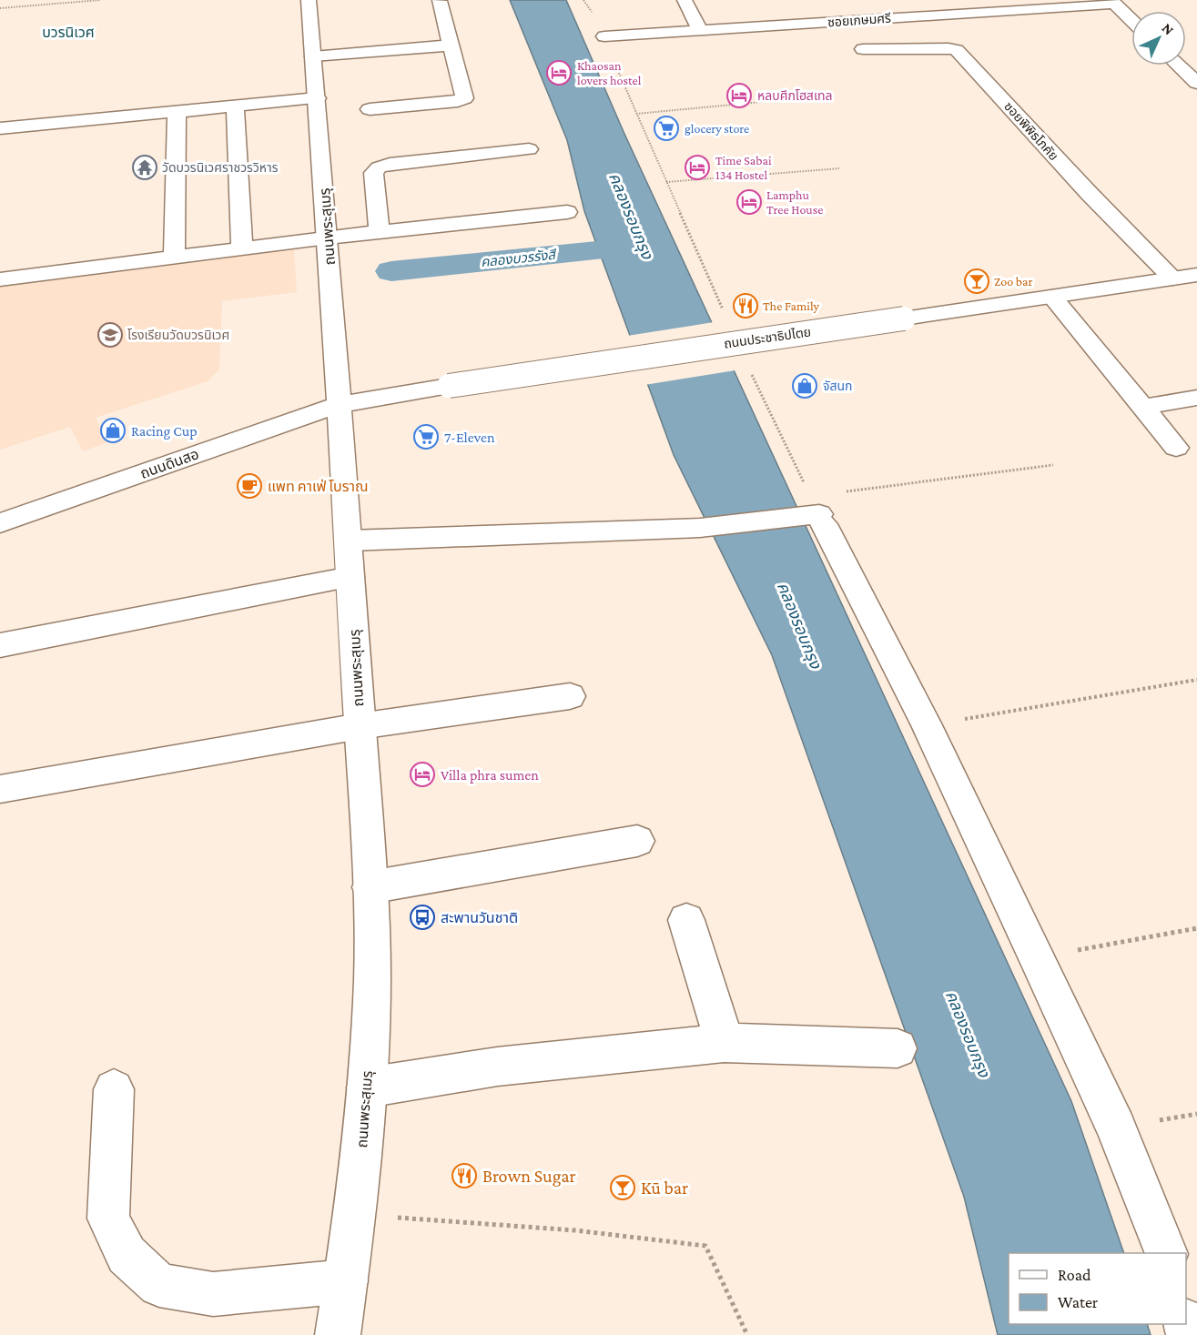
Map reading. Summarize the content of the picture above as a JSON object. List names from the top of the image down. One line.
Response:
{"streets":{"street":["ซอยเกษมศรี","ซอยพิพิธโภคัย","ถนนพระสุเมรุ","ถนนประชาธิปไตย","ถนนดินสอ"]},"crossings":[["ซอยพิพิธโภคัย","ถนนประชาธิปไตย"],["ถนนพระสุเมรุ","ถนนประชาธิปไตย"],["ถนนพระสุเมรุ","ถนนดินสอ"],["ถนนประชาธิปไตย","ถนนดินสอ"]],"districts":["บวรนิเวศ"],"water":["คลองรอบกรุง","คลองบวรรังสี"],"places":{"hotel":["Khaosan lovers hostel","หลบศึกโฮสเทล","Time Sabai 134 Hostel","Lamphu Tree House","Villa phra sumen"],"supermarket":["glocery store","7-Eleven"],"temple":["วัดบวรนิเวศราชวรวิหาร"],"bar":["Zoo bar","Kū bar"],"restaurant":["The Family","Brown Sugar"],"school or university":["โรงเรียนวัดบวรนิเวศ"],"shop":["จัสนก","Racing Cup"],"cafe":["แพท คาเฟ่ โบราณ"],"bus stop":["สะพานวันชาติ"]},"legend":["Road","Water"],"north":"top right"}
